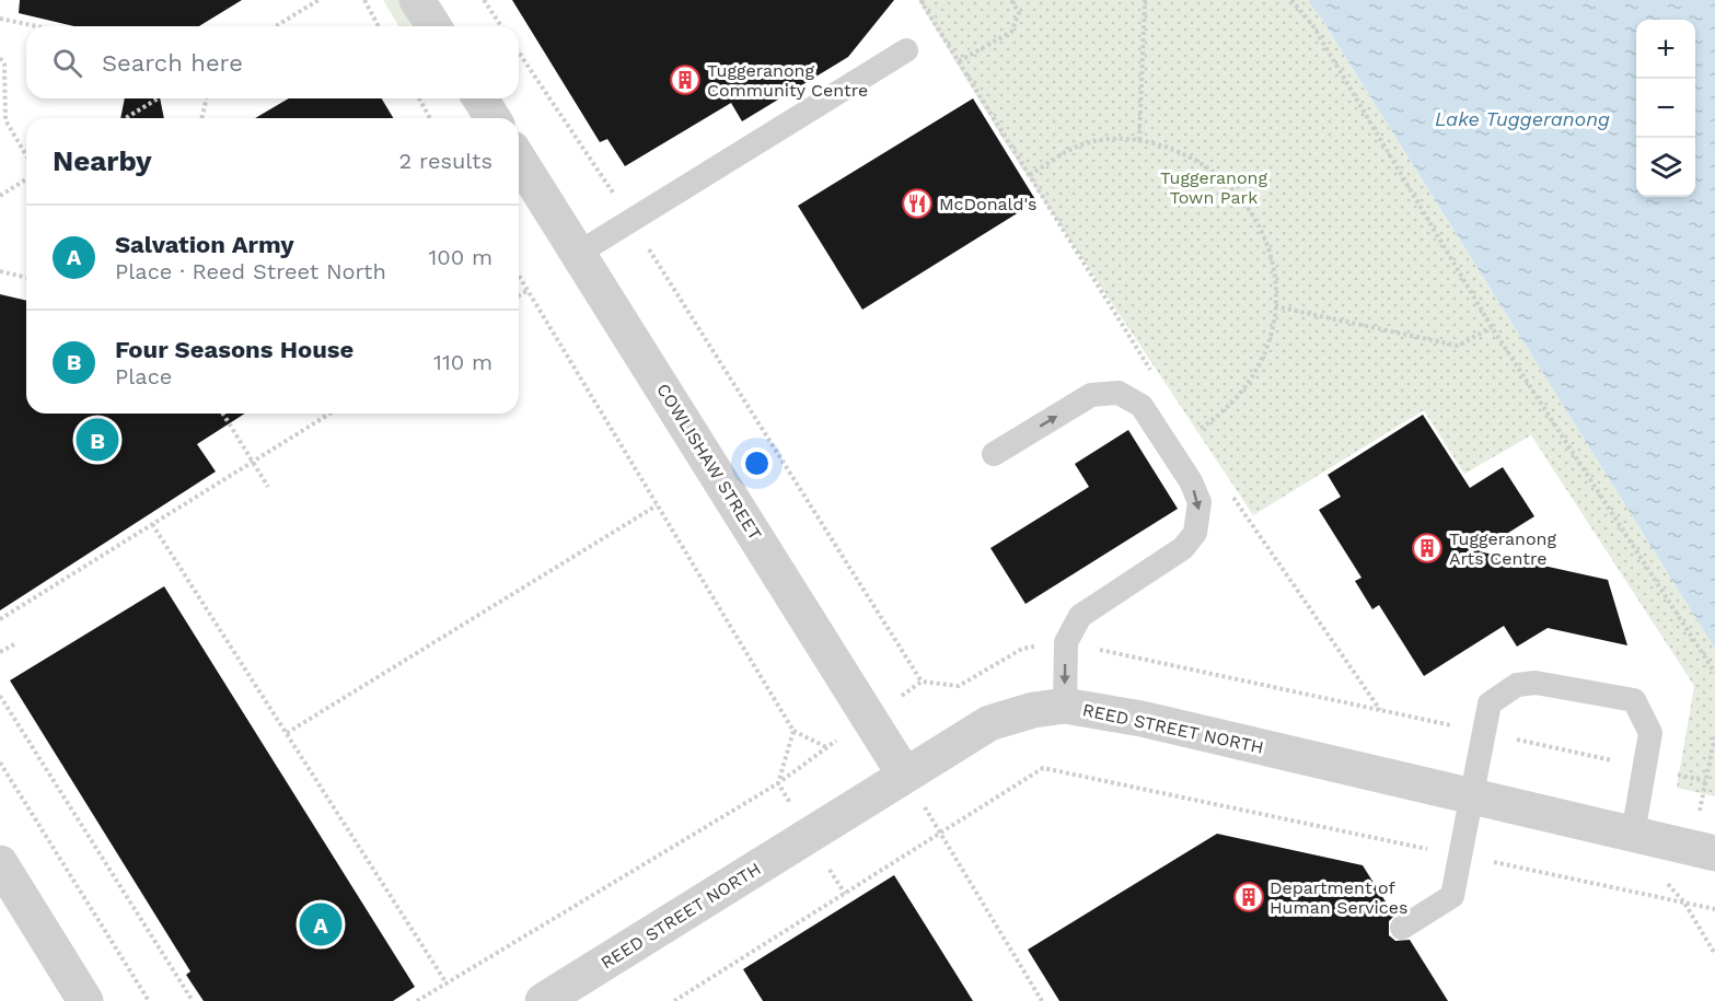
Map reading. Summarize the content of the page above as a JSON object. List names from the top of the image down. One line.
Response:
{"streets":{"street":["COWLISHAW STREET","REED STREET NORTH"]},"crossings":[["COWLISHAW STREET","REED STREET NORTH"]],"water":["Lake Tuggeranong"],"parks":["Tuggeranong Town Park"],"places":{"building":["Tuggeranong Community Centre","Tuggeranong Arts Centre","Department of Human Services"],"restaurant":["McDonald's"]},"page":{"map_buttons":["+","−"],"search":"Search here","heading":["Nearby","2 results"],"list":[{"mark":"A","name":"Salvation Army","note":"Place · Reed Street North","value":"100 m"},{"mark":"B","name":"Four Seasons House","note":"Place","value":"110 m"}],"pins":["B","A"]}}
